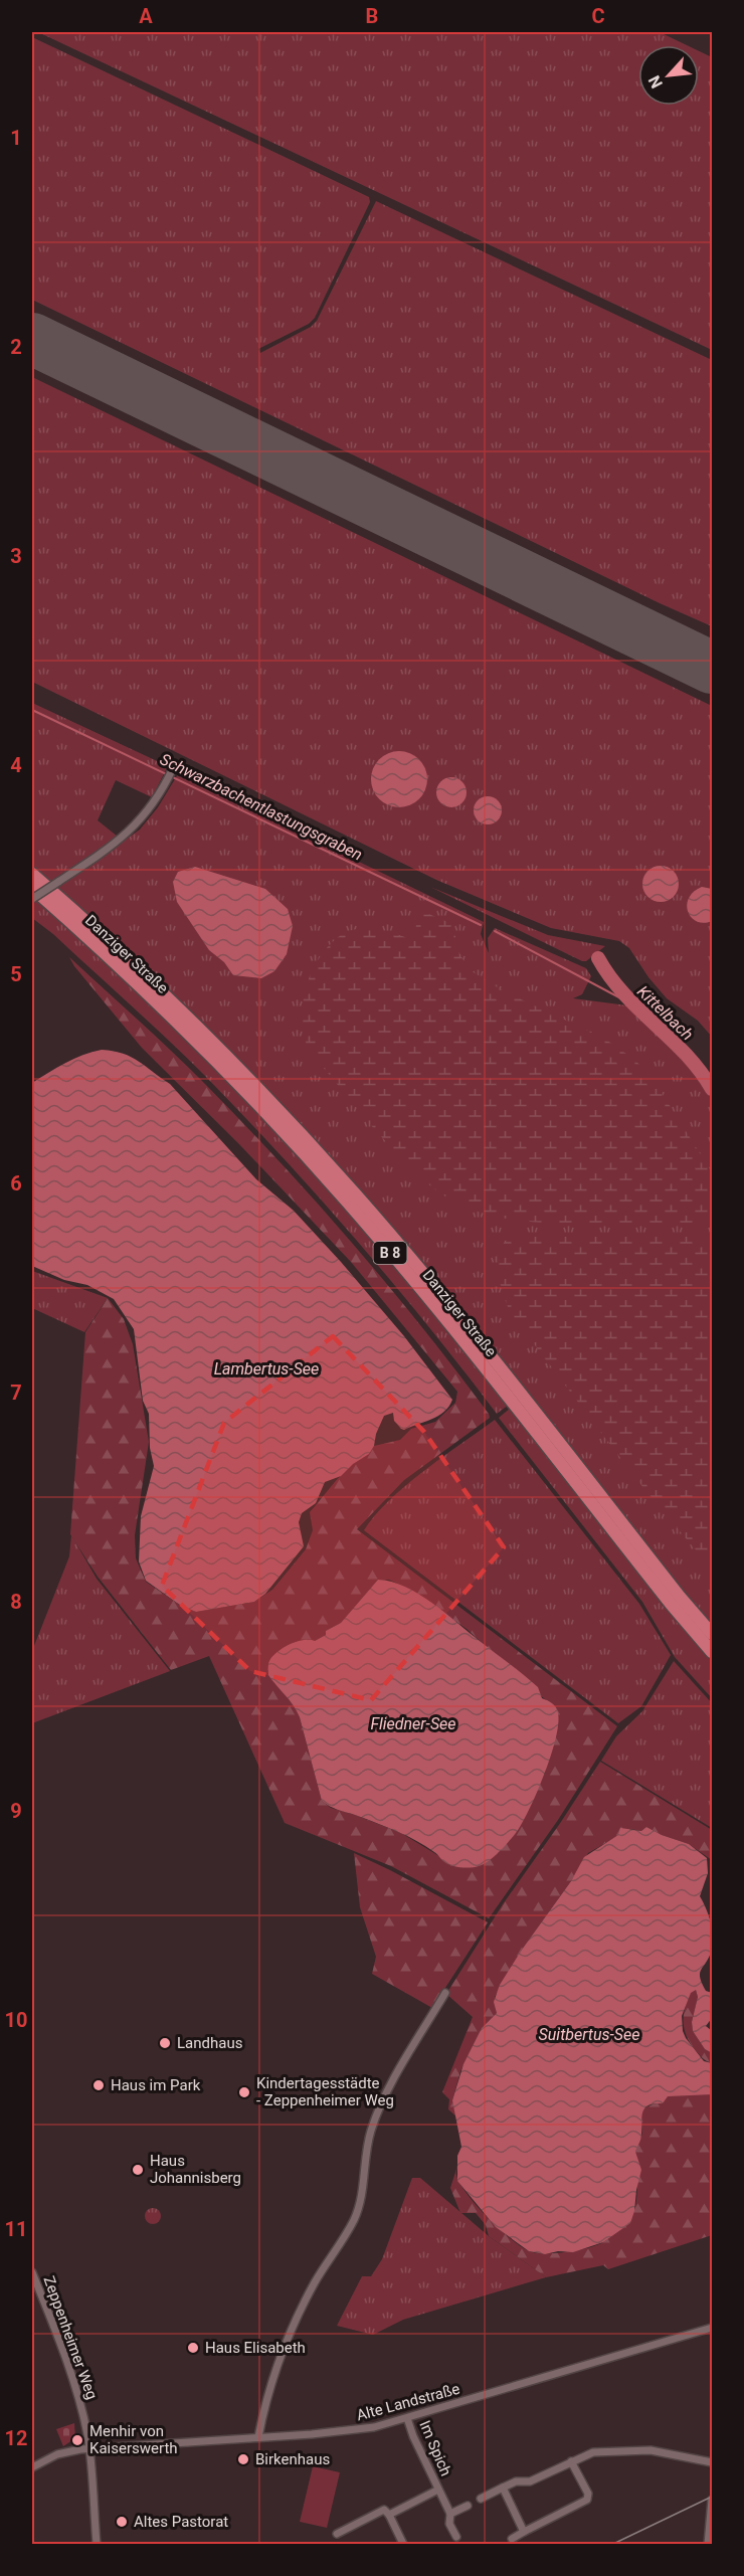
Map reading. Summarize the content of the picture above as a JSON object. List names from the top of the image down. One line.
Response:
{"streets":{"highway":["Danziger Straße","B 8"],"street":["Zeppenheimer Weg","Alte Landstraße","Im Spich"]},"crossings":[["Zeppenheimer Weg","Alte Landstraße"],["Alte Landstraße","Im Spich"]],"water":["Schwarzbachentlastungsgraben","Kittelbach","Lambertus-See","Fliedner-See","Suitbertus-See"],"places":["Landhaus","Haus im Park","Kindertagesstädte - Zeppenheimer Weg","Haus Johannisberg","Haus Elisabeth","Menhir von Kaiserswerth","Birkenhaus","Altes Pastorat"],"north":"bottom left","grid":{"columns":["A","B","C"],"rows":["1","2","3","4","5","6","7","8","9","10","11","12"]}}
